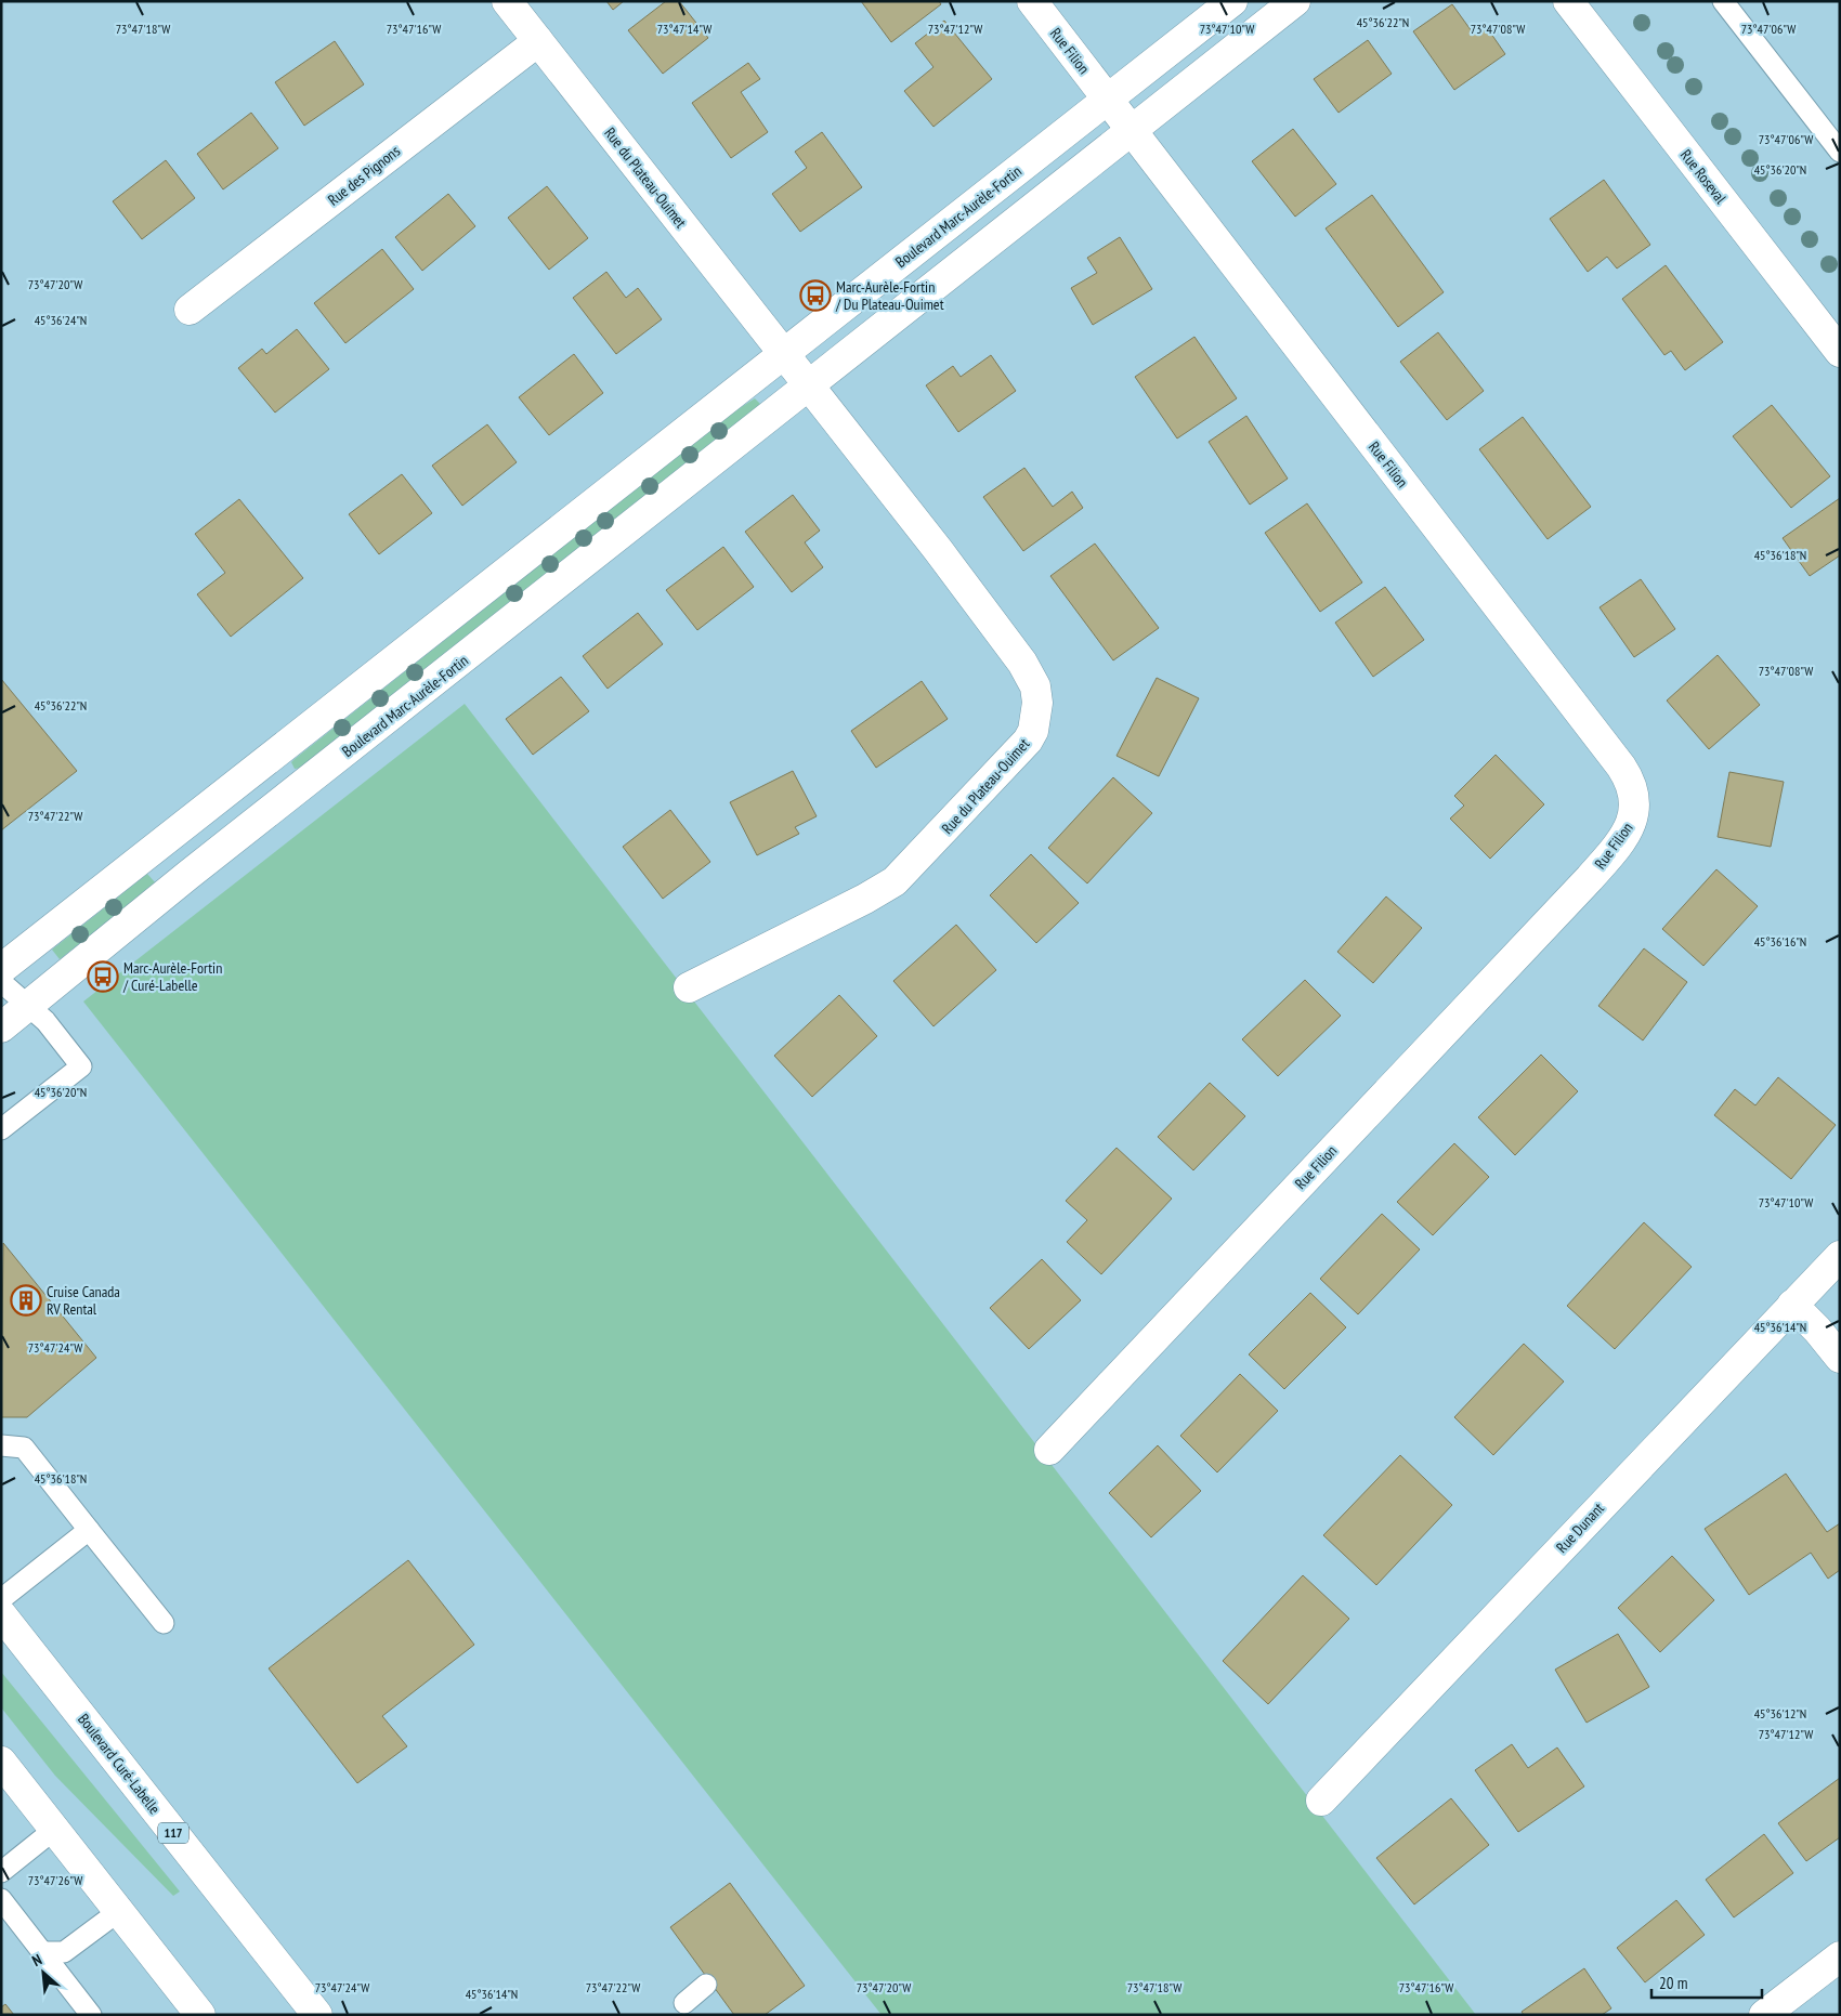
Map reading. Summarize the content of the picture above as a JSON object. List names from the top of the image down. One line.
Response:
{"streets":{"street":["Rue Filion","Rue des Pignons","Rue Roseval","Rue du Plateau-Ouimet","Boulevard Marc-Aurèle-Fortin","Rue Dunant","Boulevard Curé-Labelle","117"]},"crossings":[["Rue Filion","Boulevard Marc-Aurèle-Fortin"],["Rue des Pignons","Rue du Plateau-Ouimet"],["Rue du Plateau-Ouimet","Boulevard Marc-Aurèle-Fortin"]],"places":{"bus stop":["Marc-Aurèle-Fortin / Du Plateau-Ouimet","Marc-Aurèle-Fortin / Curé-Labelle"],"building":["Cruise Canada RV Rental"]},"scale_bar":"20 m","north":"top left","coordinates":["45°36'22\"N","73°47'18\"W","73°47'16\"W","73°47'14\"W","73°47'12\"W","73°47'10\"W","73°47'08\"W","73°47'06\"W","45°36'20\"N","73°47'20\"W","45°36'24\"N","45°36'18\"N","73°47'22\"W","45°36'16\"N","45°36'14\"N","73°47'24\"W","45°36'12\"N","73°47'26\"W"]}
